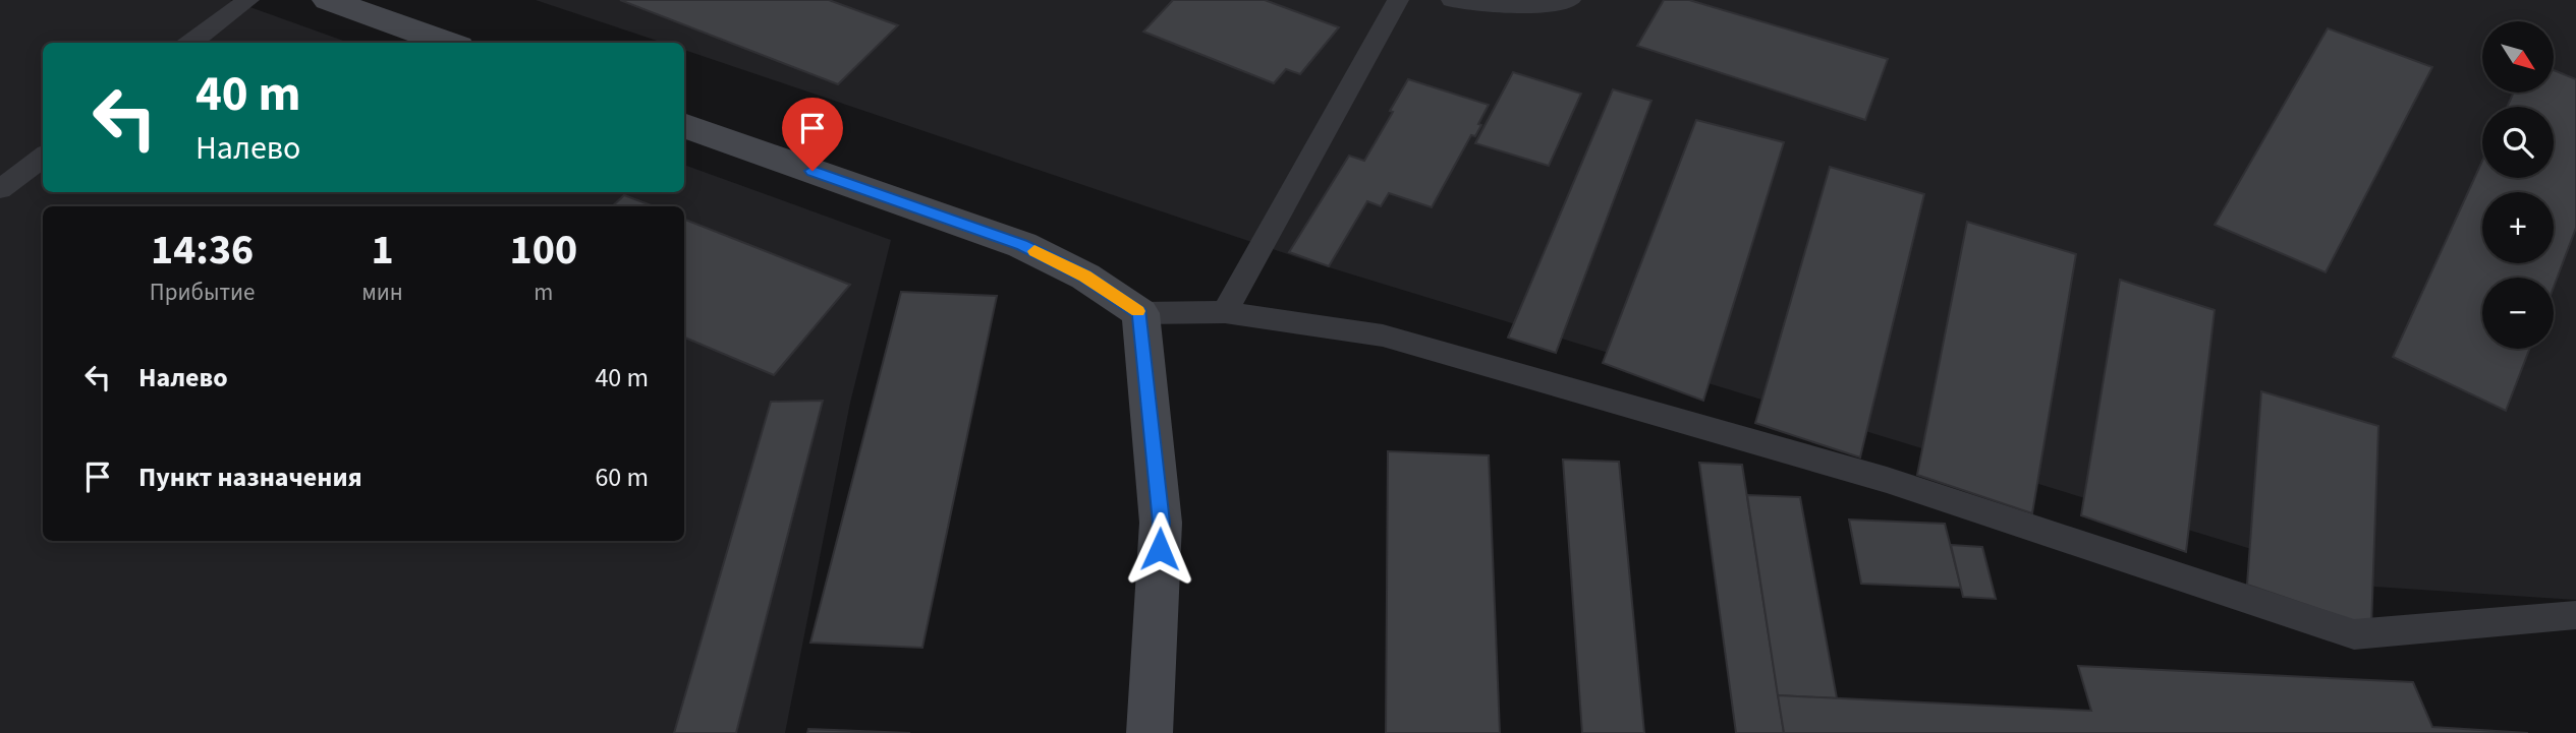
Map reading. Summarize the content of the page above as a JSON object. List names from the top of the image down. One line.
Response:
{"north":"bottom right","page":{"map_buttons":["+","−"],"turn":["40 m","Налево"],"eta":["14:36","Прибытие","1","мин","100","m"],"list":[{"name":"Налево","value":"40 m"},{"name":"Пункт назначения","value":"60 m"}]}}
